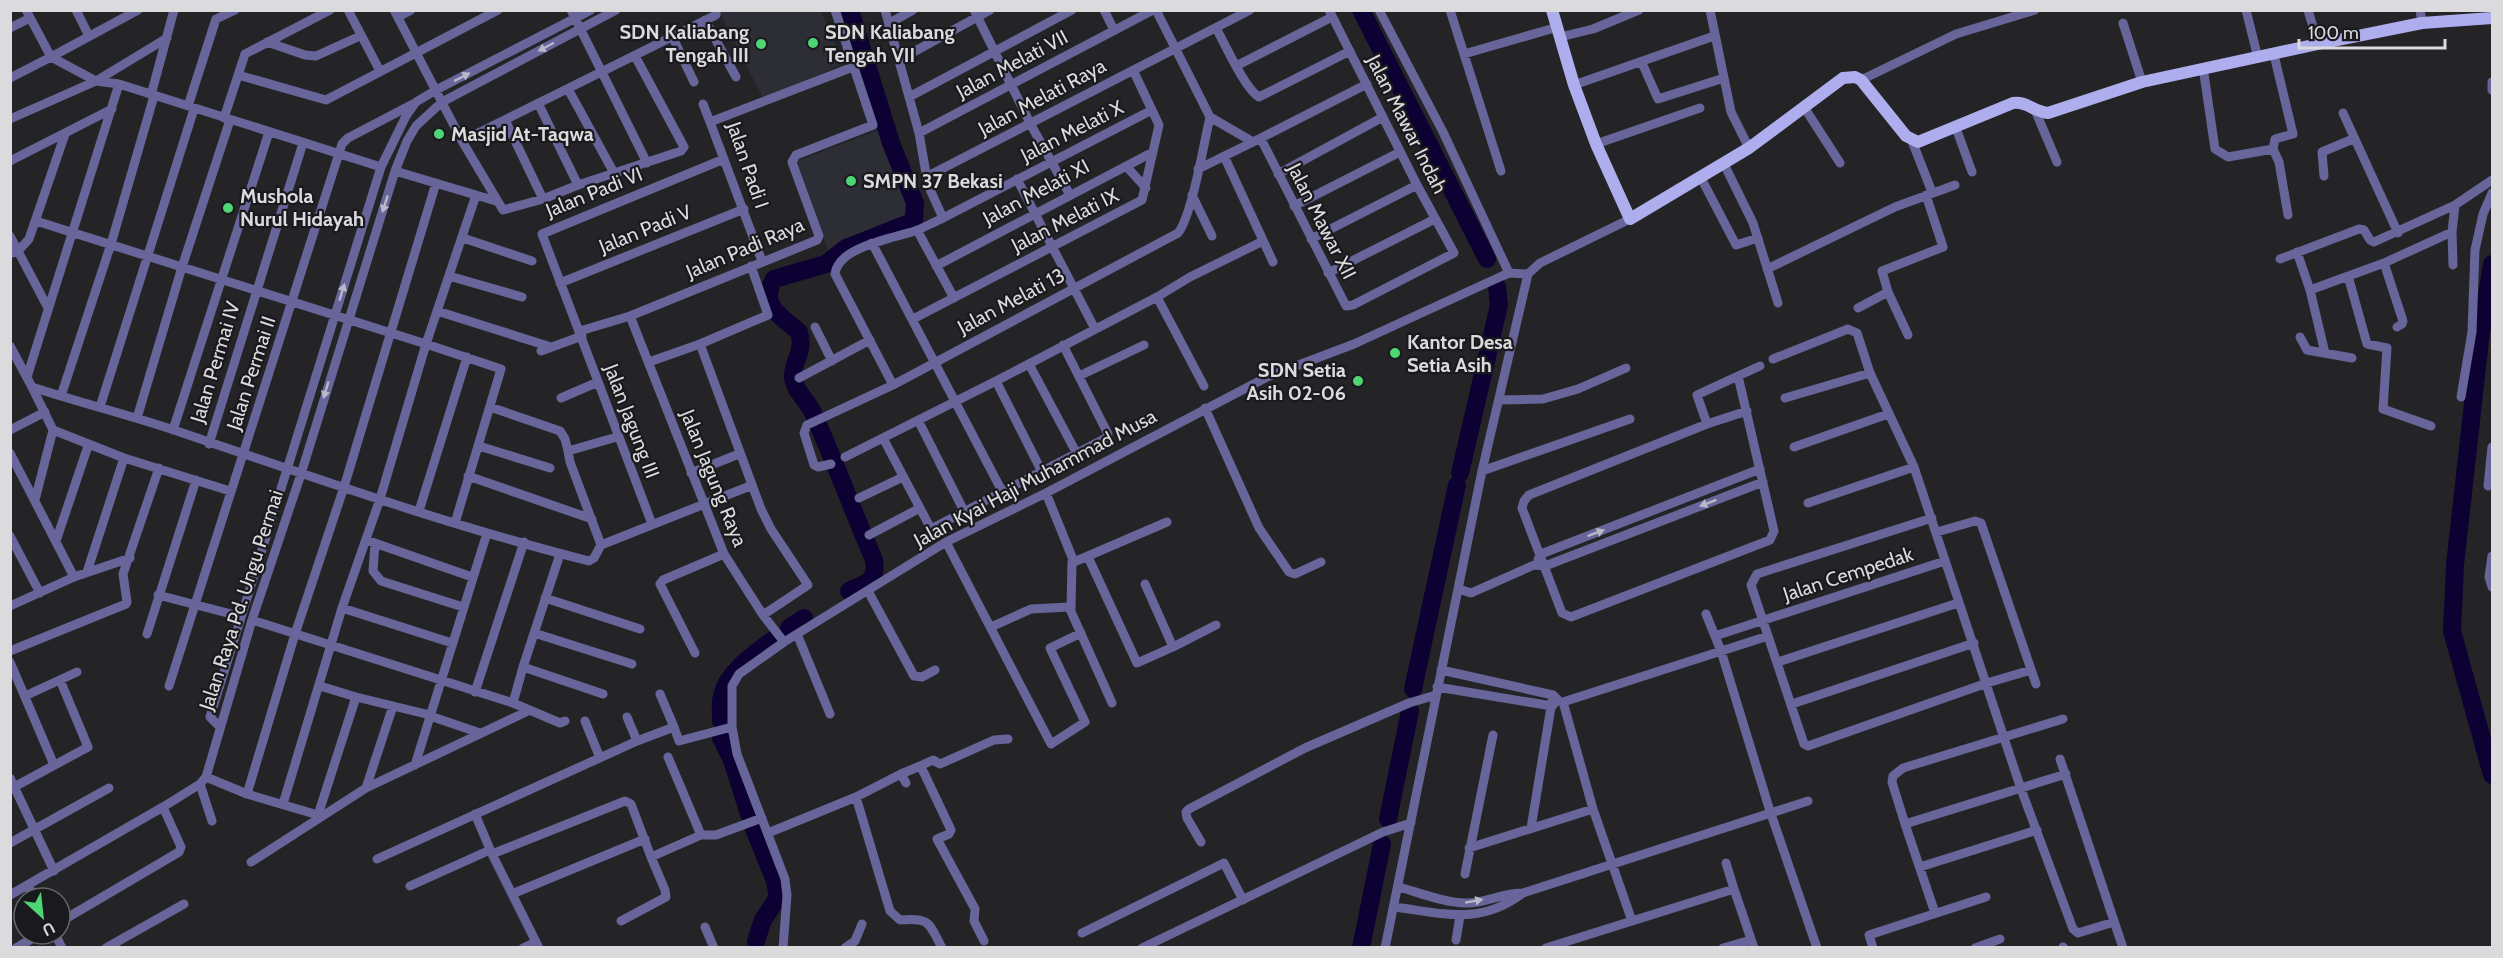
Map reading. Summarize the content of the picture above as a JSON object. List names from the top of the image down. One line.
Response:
{"streets":{"street":["Jalan Melati VII","Jalan Melati Raya","Jalan Mawar Indah","Jalan Melati X","Jalan Padi I","Jalan Padi VI","Jalan Melati XI","Jalan Melati IX","Jalan Mawar XII","Jalan Padi V","Jalan Padi Raya","Jalan Melati 13","Jalan Permai IV","Jalan Permai II","Jalan Jagung III","Jalan Jagung Raya","Jalan Kyai Haji Muhammad Musa","Jalan Cempedak","Jalan Raya Pd. Ungu Permai"]},"crossings":[["Jalan Melati Raya","Jalan Melati IX"],["Jalan Mawar Indah","Jalan Mawar XII"],["Jalan Melati X","Jalan Melati IX"],["Jalan Padi I","Jalan Padi VI"],["Jalan Padi I","Jalan Padi V"],["Jalan Padi I","Jalan Padi Raya"],["Jalan Padi VI","Jalan Padi V"],["Jalan Padi VI","Jalan Padi Raya"],["Jalan Padi VI","Jalan Jagung III"],["Jalan Melati XI","Jalan Melati IX"],["Jalan Padi Raya","Jalan Jagung III"],["Jalan Padi Raya","Jalan Jagung Raya"],["Jalan Jagung Raya","Jalan Kyai Haji Muhammad Musa"]],"places":["SDN Kaliabang Tengah VII","SDN Kaliabang Tengah III","Masjid At-Taqwa","SMPN 37 Bekasi","Mushola Nurul Hidayah","Kantor Desa Setia Asih","SDN Setia Asih 02-06"],"scale_bar":"100 m","north":"bottom right"}
